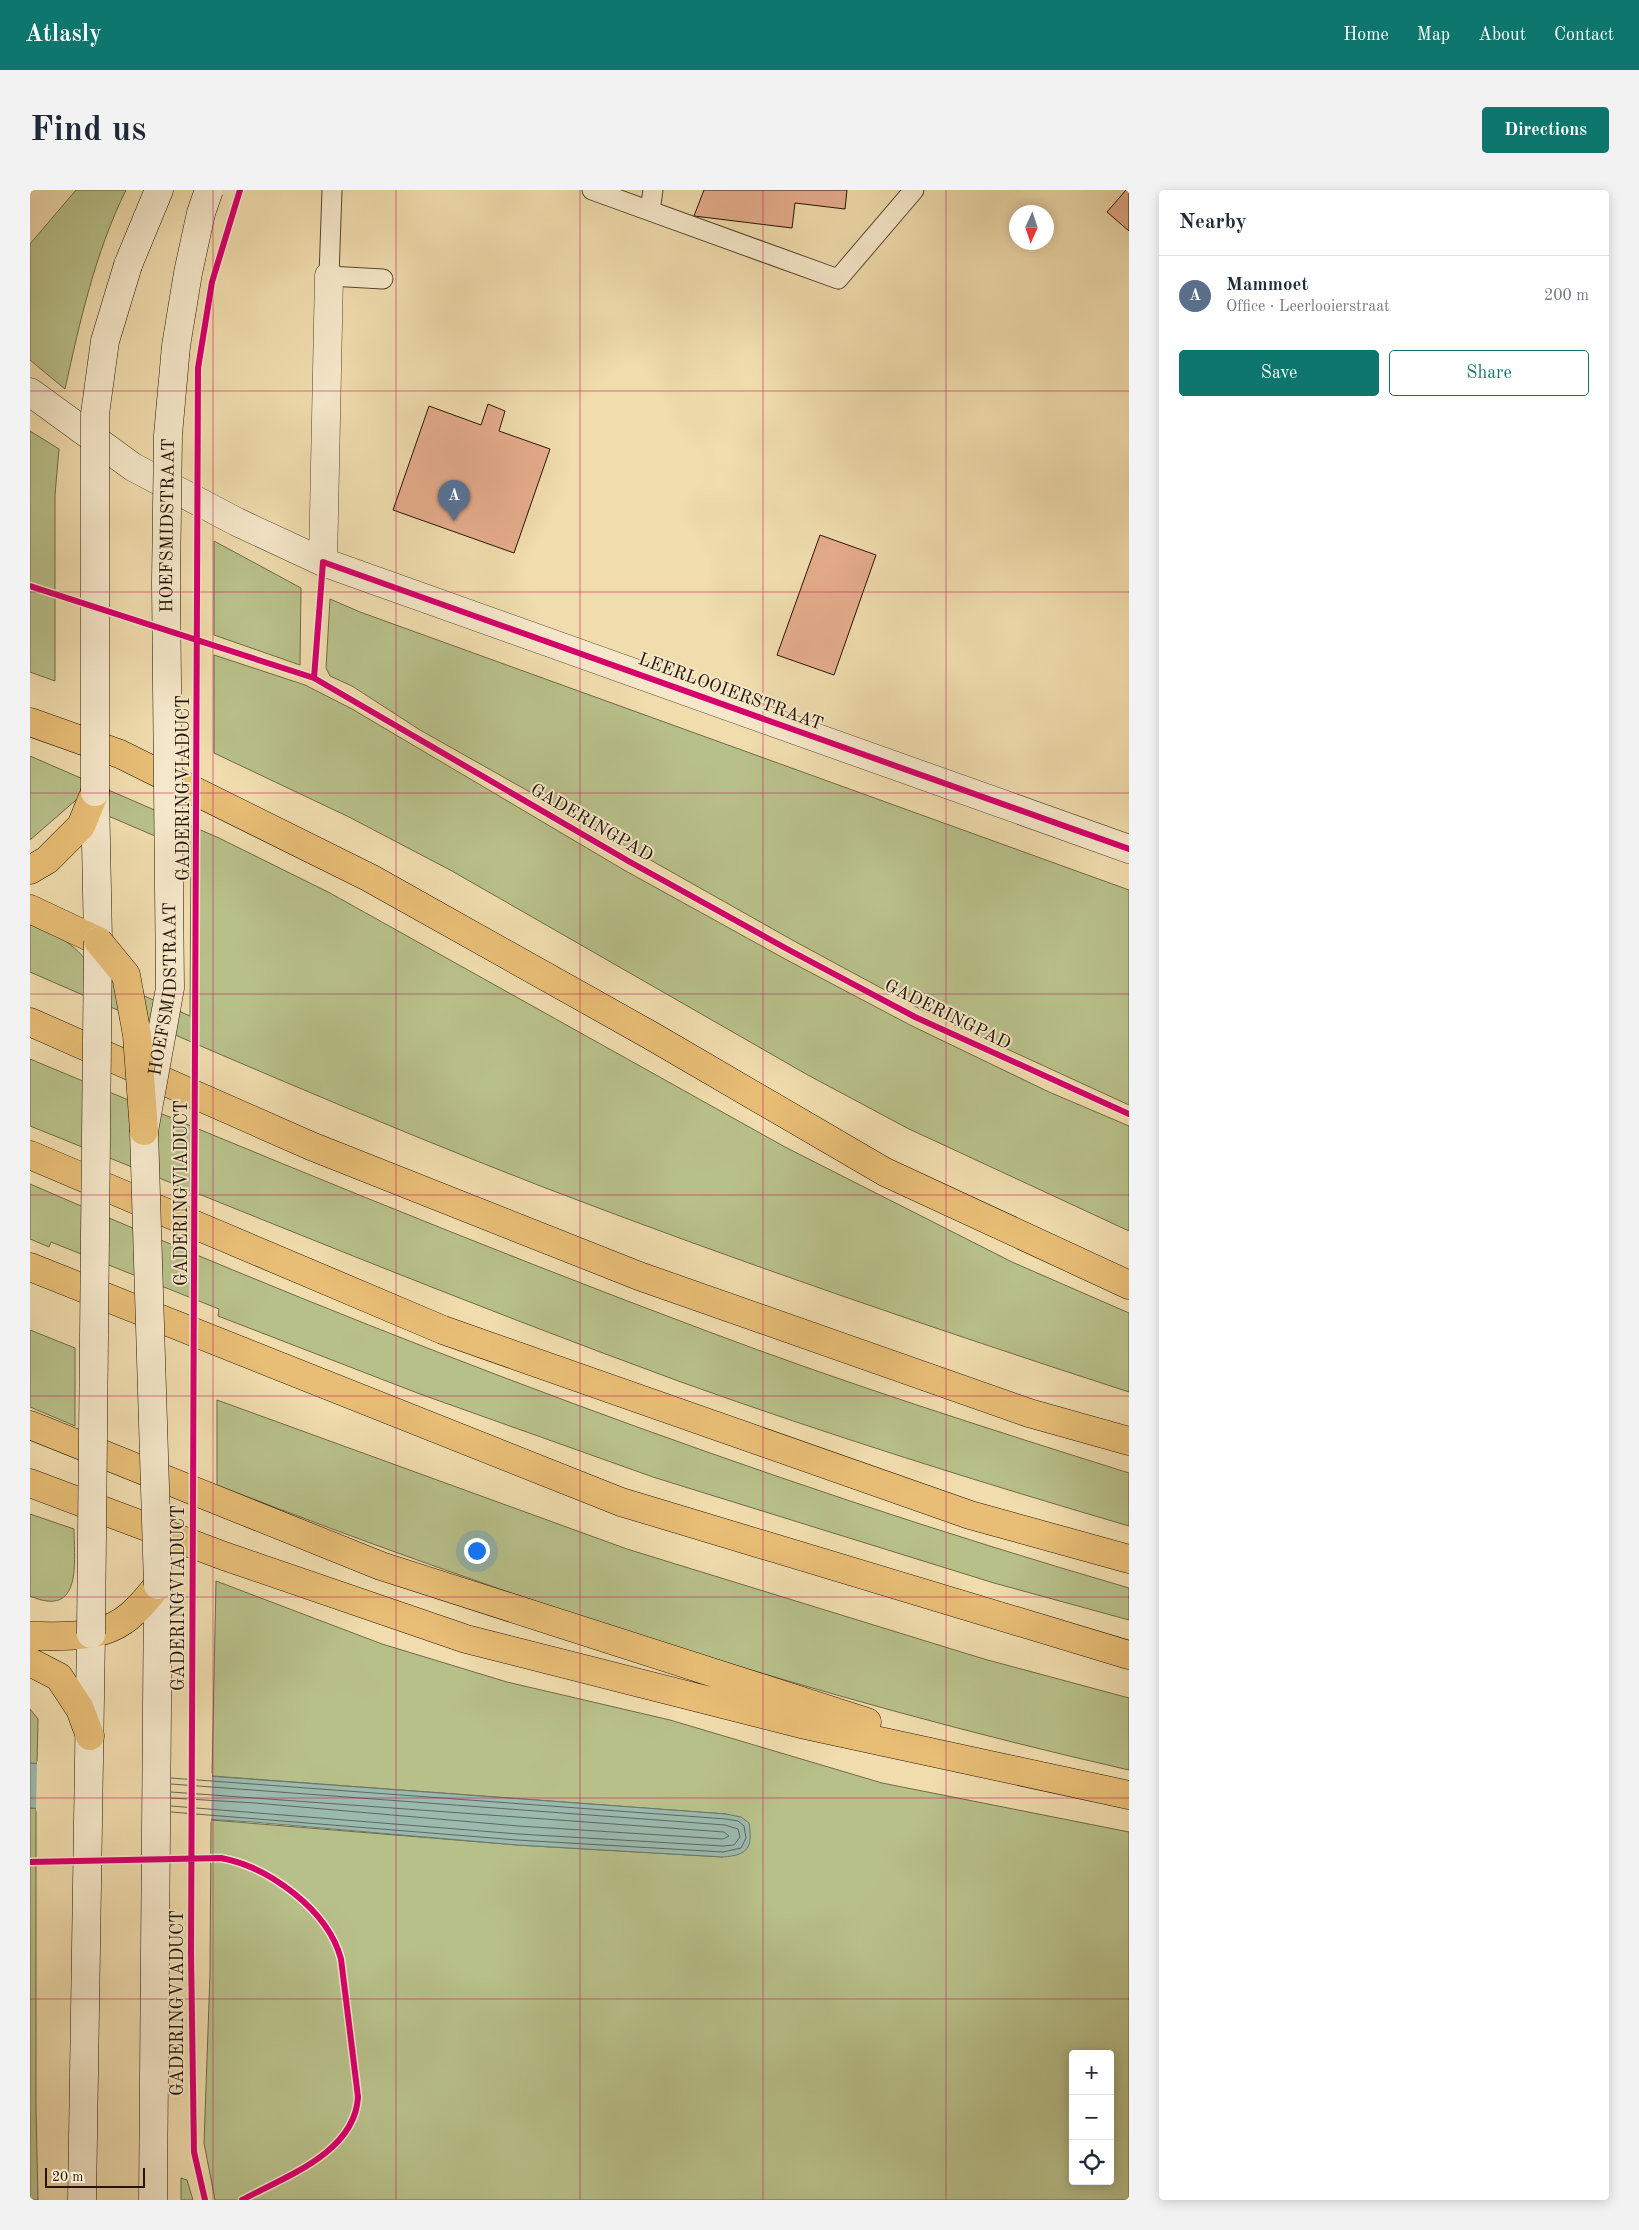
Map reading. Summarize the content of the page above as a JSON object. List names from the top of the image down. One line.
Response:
{"streets":{"street":["HOEFSMIDSTRAAT","LEERLOOIERSTRAAT","GADERINGVIADUCT"],"cycle path":["GADERINGPAD"]},"crossings":[["HOEFSMIDSTRAAT","GADERINGVIADUCT"]],"scale_bar":"20 m","north":"bottom","page":{"header":"Atlasly","nav":["Home","Map","About","Contact"],"buttons":["Directions",["Save","Share"]],"title":"Find us","heading":"Nearby","list":[{"mark":"A","name":"Mammoet","note":"Office · Leerlooierstraat","value":"200 m"}],"pins":"A","map_buttons":["+","−"],"scale":"20 m"}}
